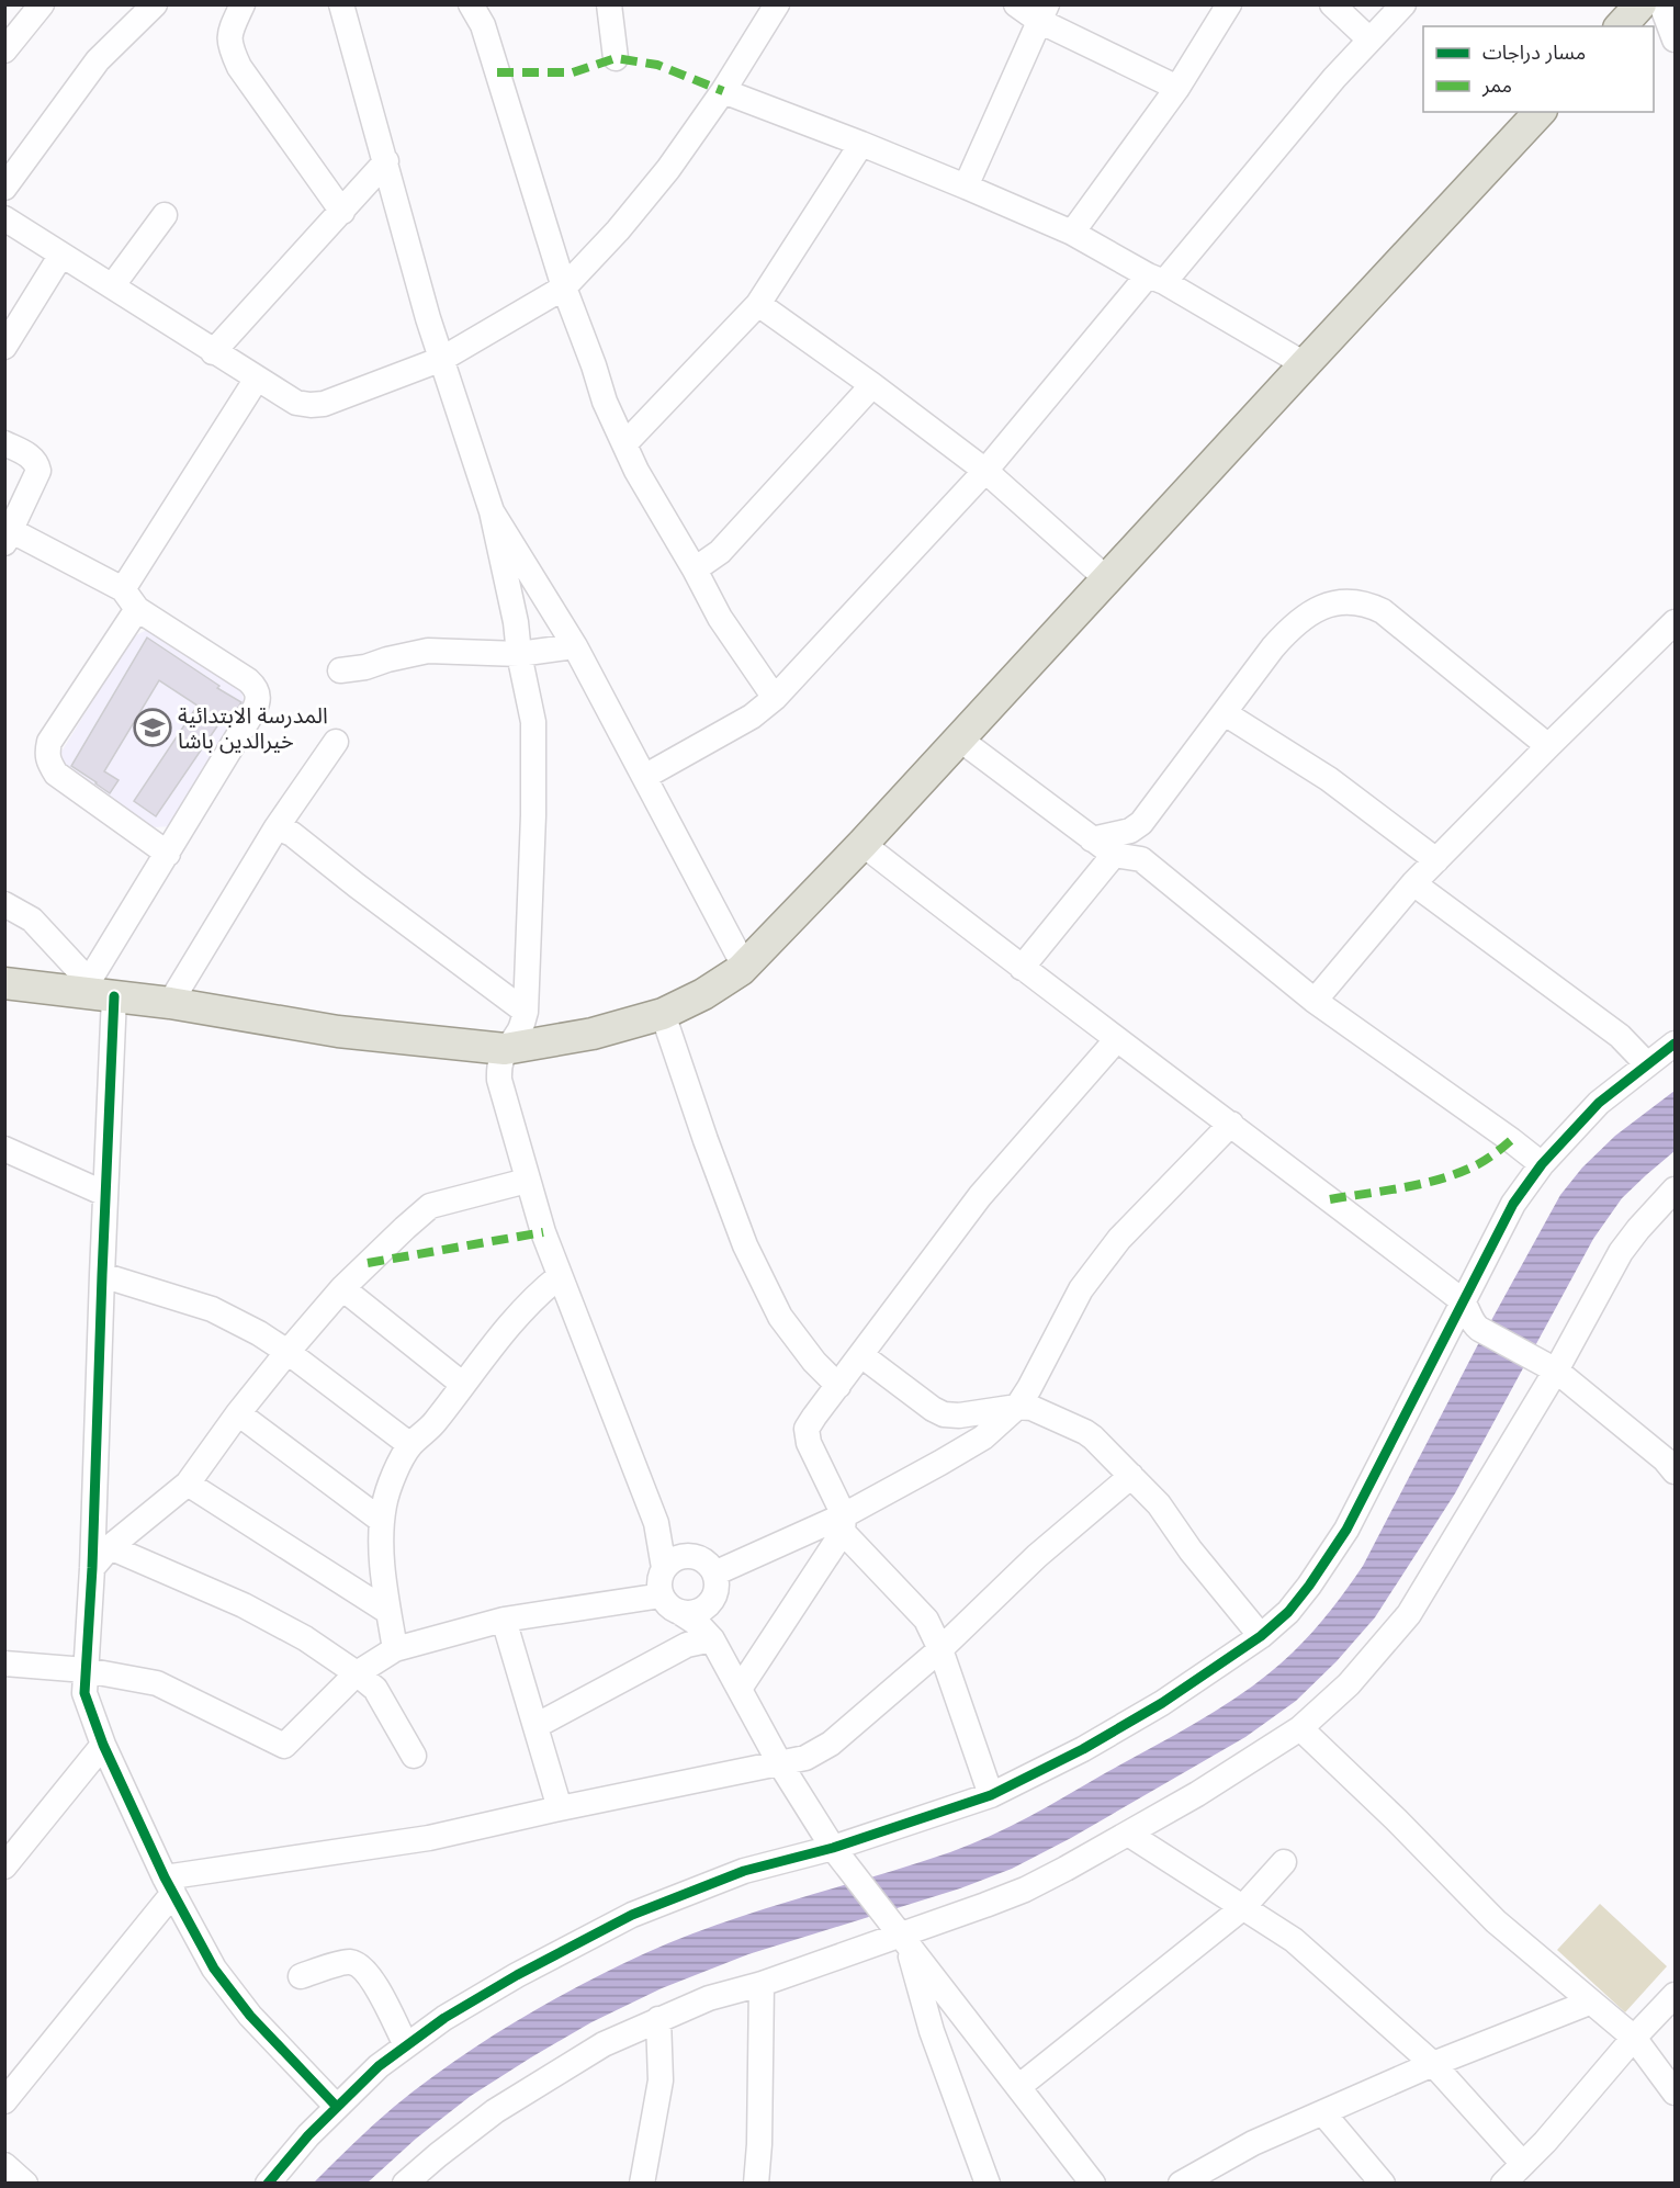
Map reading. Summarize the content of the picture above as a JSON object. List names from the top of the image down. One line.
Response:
{"places":{"school or university":["المدرسة الابتدائية خيرالدين باشا"]},"legend":["مسار دراجات","ممر"]}
